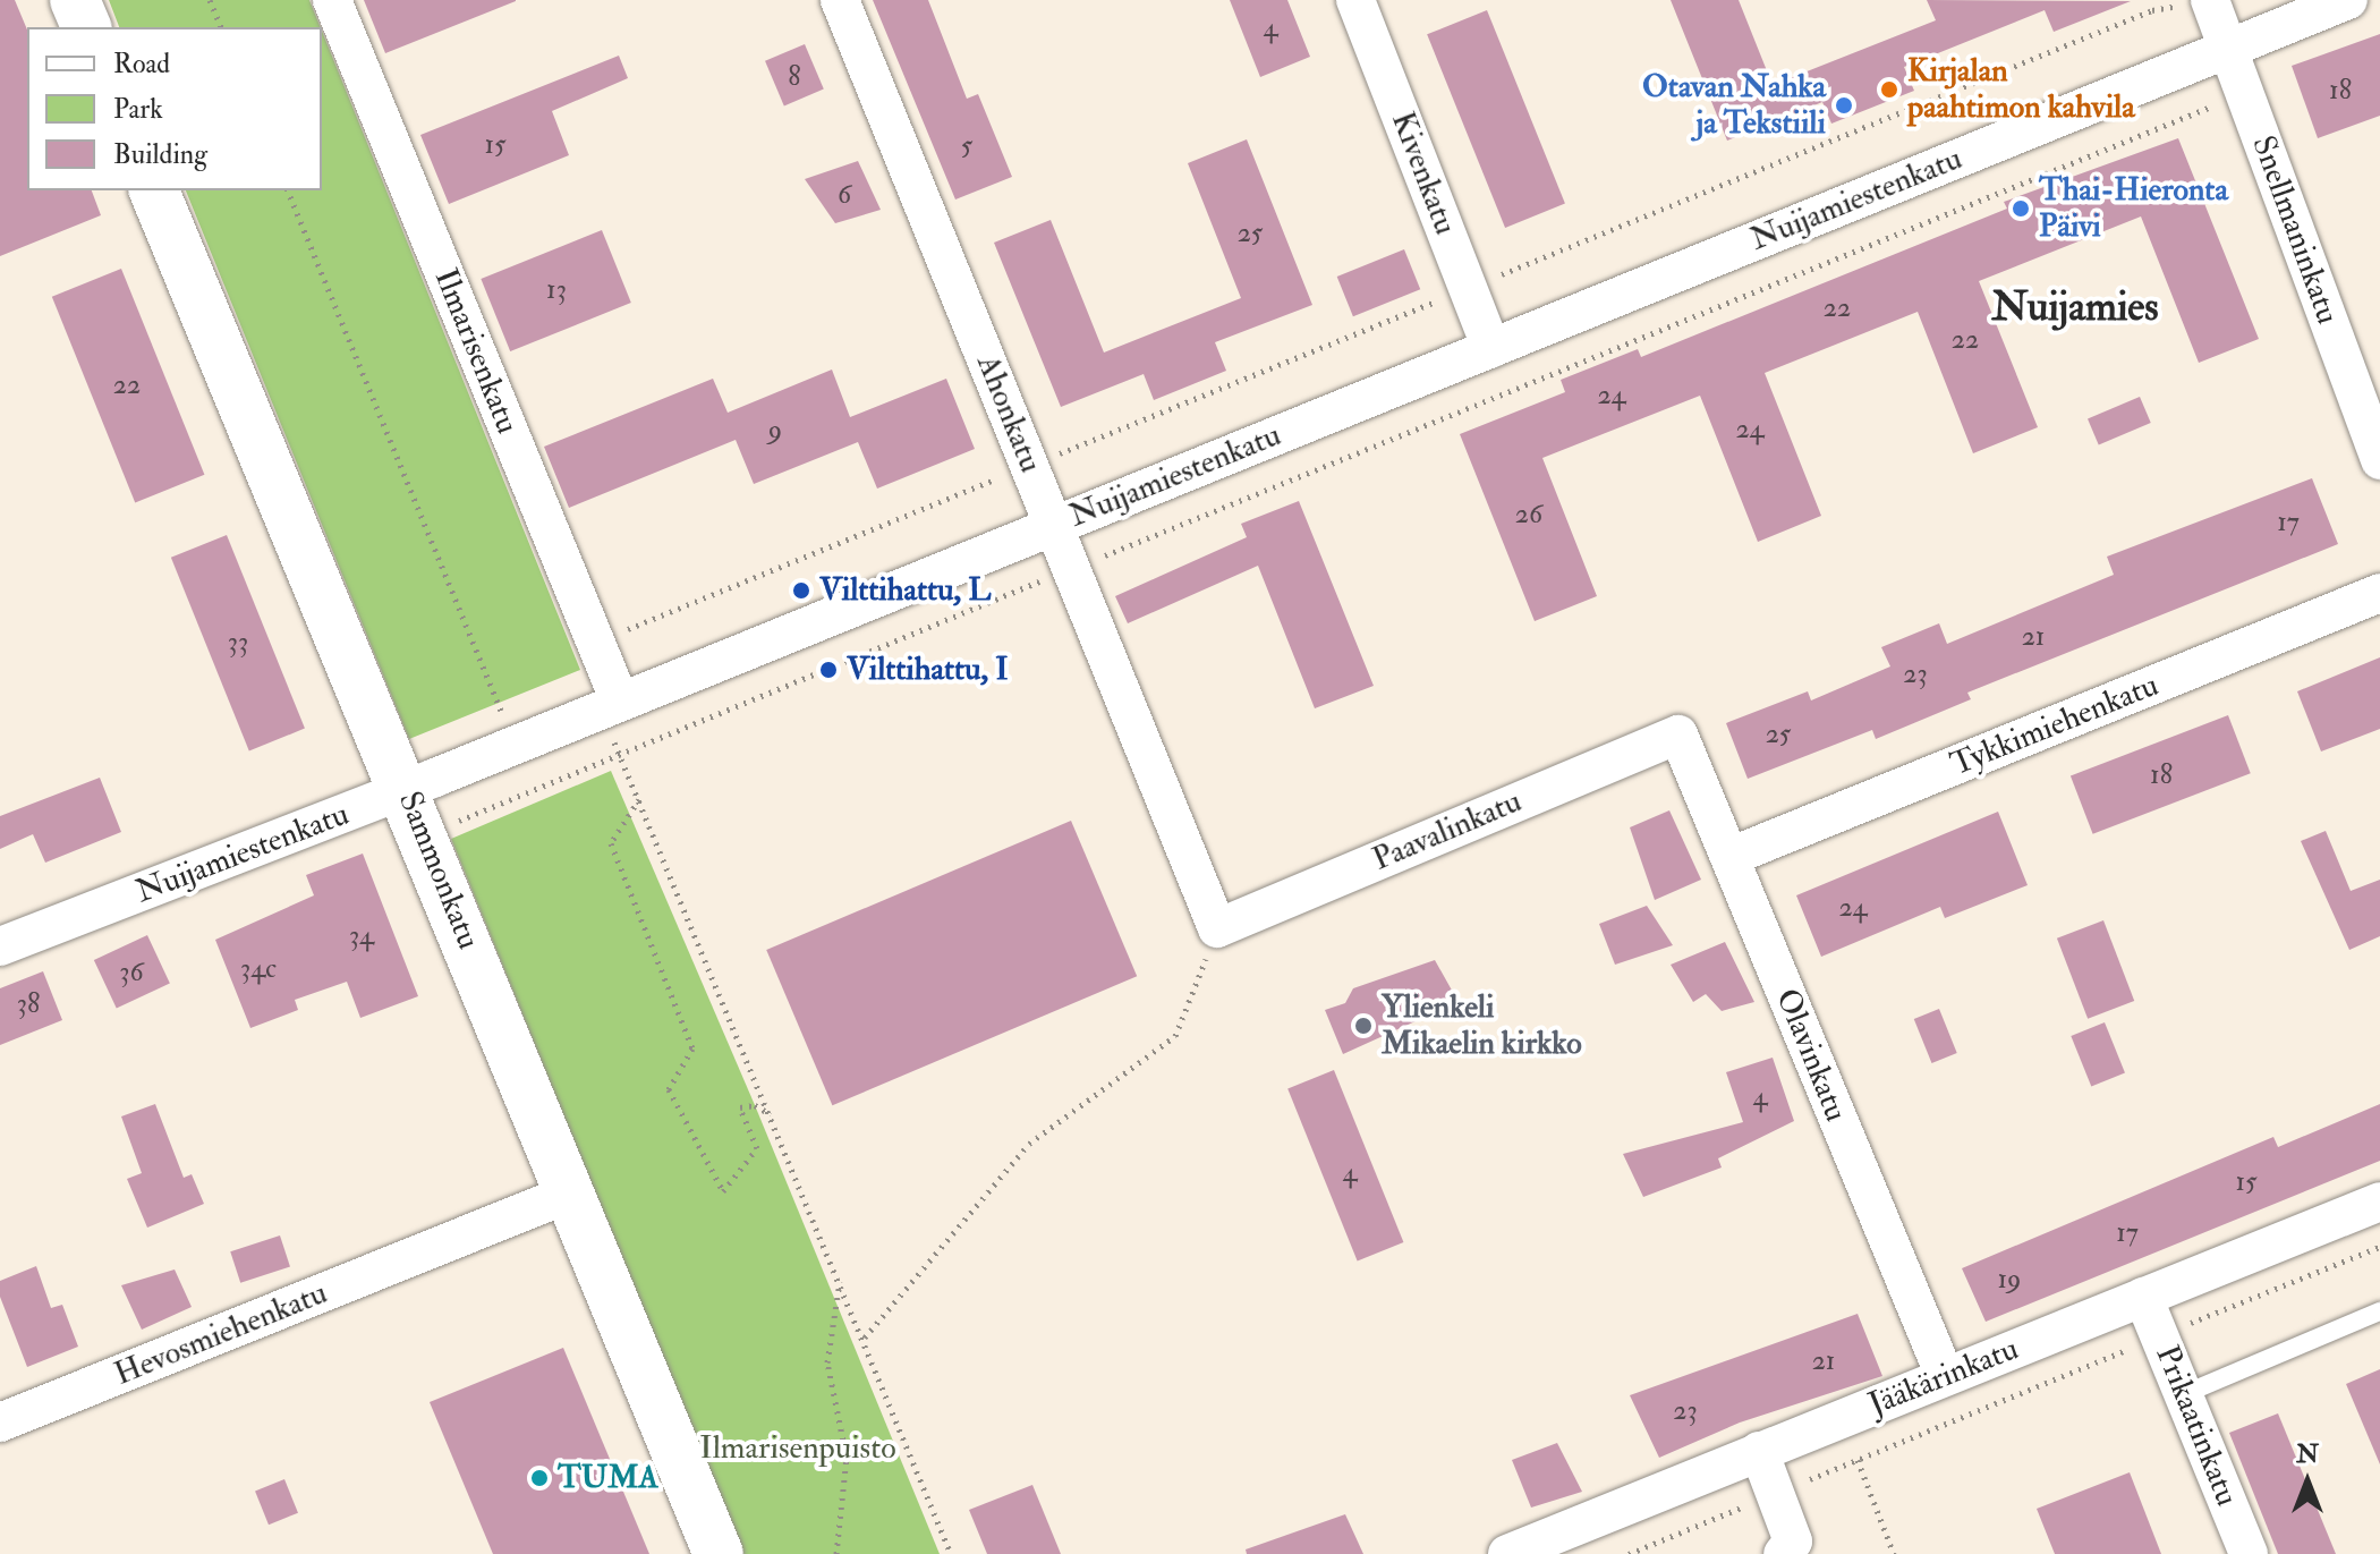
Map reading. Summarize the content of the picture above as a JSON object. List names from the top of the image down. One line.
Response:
{"streets":{"street":["Kivenkatu","Nuijamiestenkatu","Snellmaninkatu","Ilmarisenkatu","Ahonkatu","Tykkimiehenkatu","Paavalinkatu","Sammonkatu","Olavinkatu","Hevosmiehenkatu","Jääkärinkatu","Prikaatinkatu"]},"crossings":[["Kivenkatu","Nuijamiestenkatu"],["Nuijamiestenkatu","Snellmaninkatu"],["Nuijamiestenkatu","Ilmarisenkatu"],["Nuijamiestenkatu","Ahonkatu"],["Nuijamiestenkatu","Sammonkatu"],["Ahonkatu","Paavalinkatu"],["Tykkimiehenkatu","Olavinkatu"],["Paavalinkatu","Olavinkatu"],["Sammonkatu","Hevosmiehenkatu"],["Olavinkatu","Jääkärinkatu"],["Jääkärinkatu","Prikaatinkatu"]],"districts":["Nuijamies"],"parks":["Ilmarisenpuisto"],"places":["Kirjalan paahtimon kahvila","Otavan Nahka ja Tekstiili","Thai-Hieronta Päivi","Vilttihattu, L","Vilttihattu, I","Ylienkeli Mikaelin kirkko","TUMA"],"house_numbers":["4","8","18","15","5","6","25","13","22","22","22","24","24","9","26","17","21","33","23","25","18","24","34","34c","36","38","4","4","15","17","19","21","23"],"legend":["Road","Park","Building"],"north":"top"}
